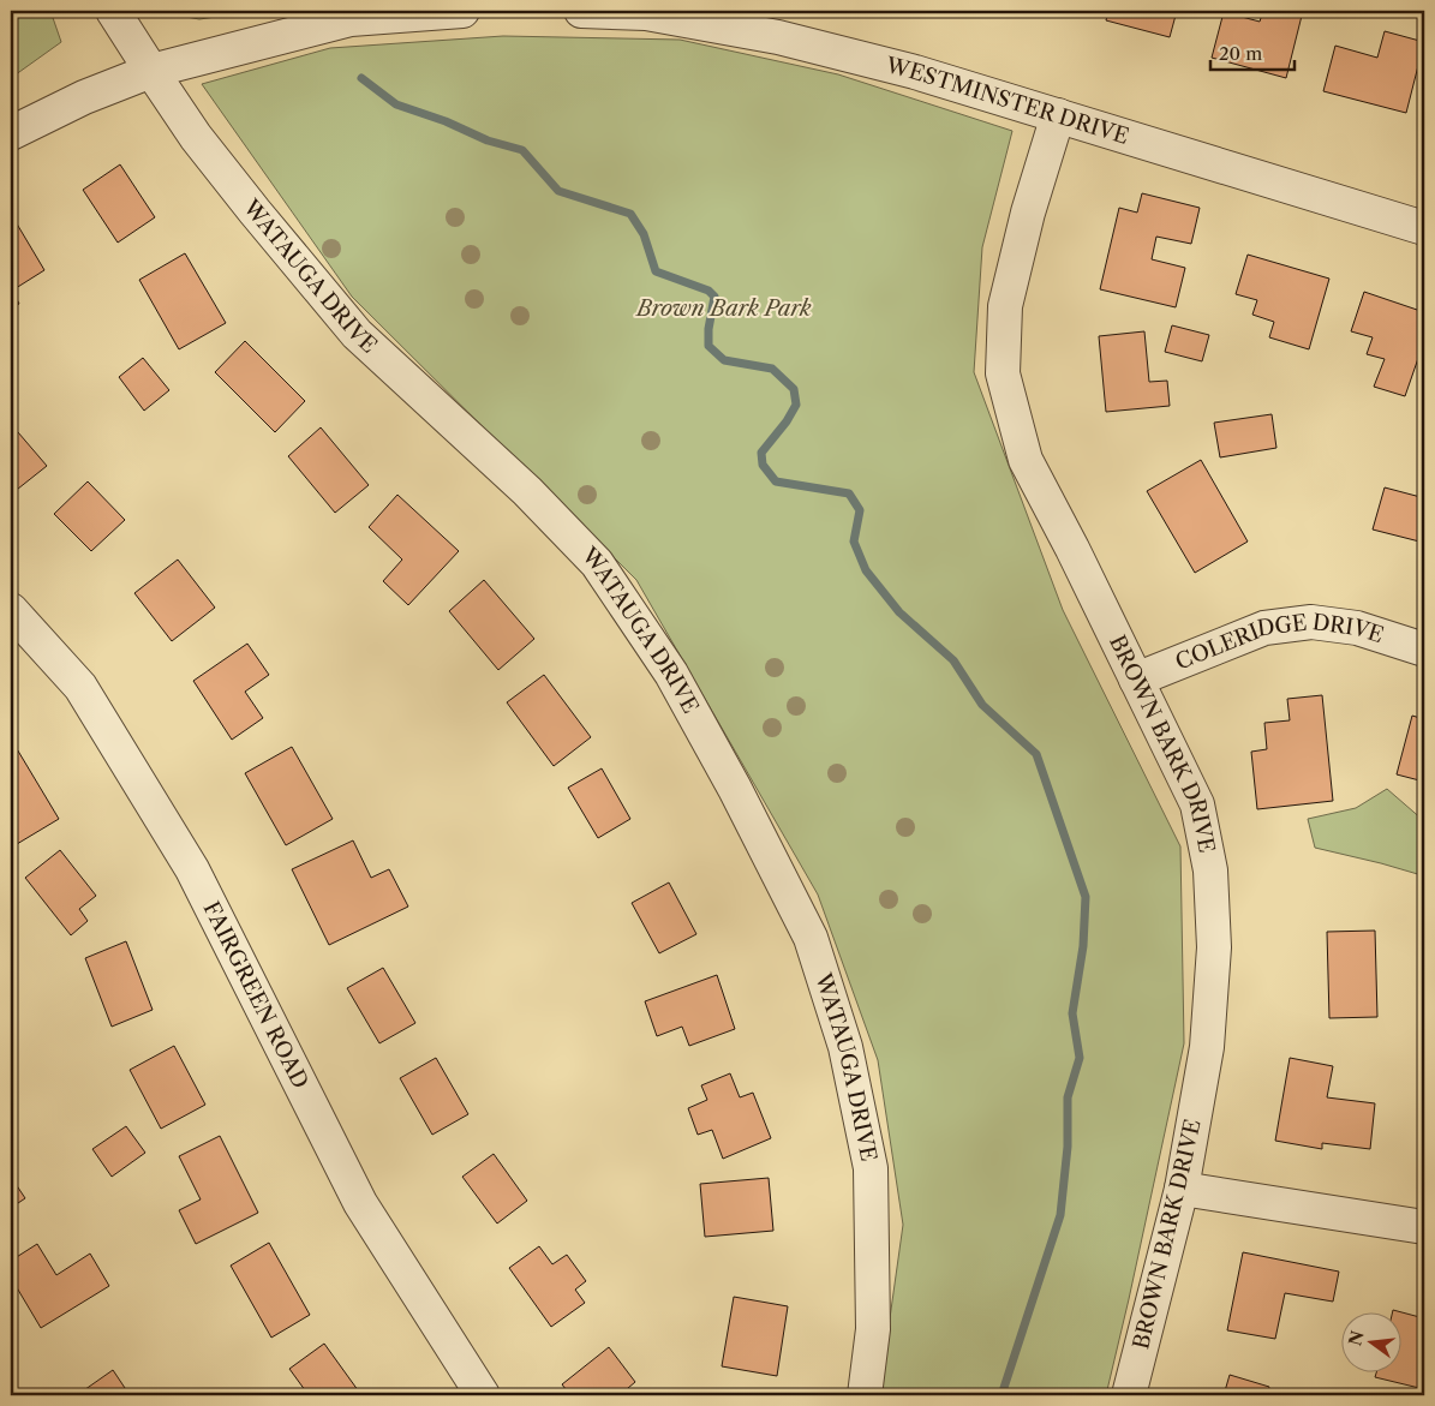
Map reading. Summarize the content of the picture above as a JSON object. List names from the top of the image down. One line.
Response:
{"streets":{"street":["WESTMINSTER DRIVE","WATAUGA DRIVE","COLERIDGE DRIVE","BROWN BARK DRIVE","FAIRGREEN ROAD"]},"crossings":[["WESTMINSTER DRIVE","BROWN BARK DRIVE"],["COLERIDGE DRIVE","BROWN BARK DRIVE"]],"parks":["Brown Bark Park"],"scale_bar":"20 m","north":"left"}
